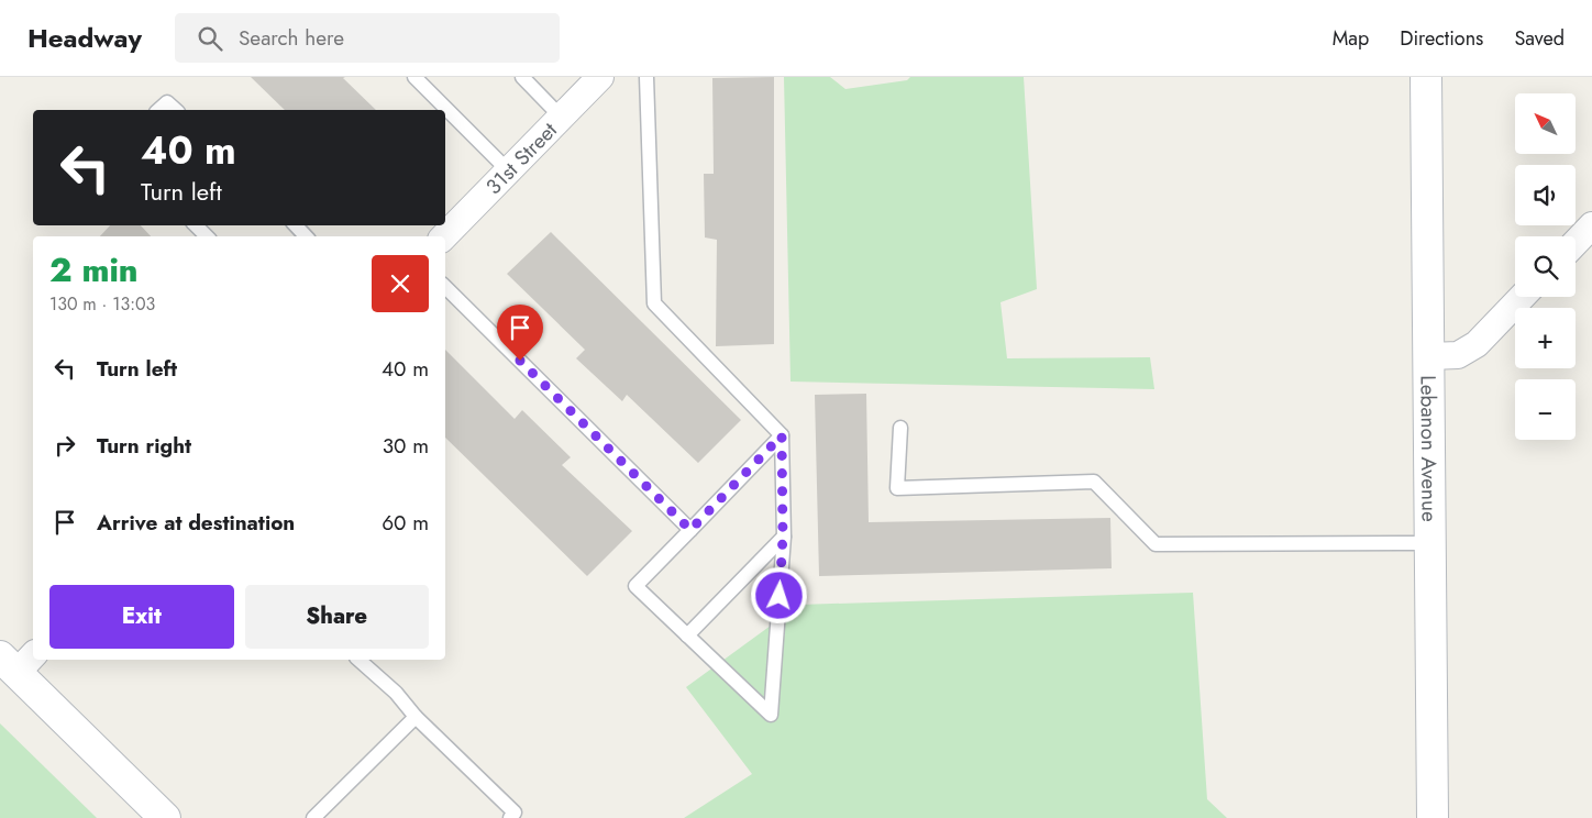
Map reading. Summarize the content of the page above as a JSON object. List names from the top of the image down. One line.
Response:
{"streets":{"street":["31st Street","Lebanon Avenue"]},"north":"top left","page":{"header":"Headway","search":"Search here","nav":["Map","Directions","Saved"],"map_buttons":["+","−"],"turn":["40 m","Turn left"],"heading":["2 min","130 m · 13:03"],"list":[{"name":"Turn left","value":"40 m"},{"name":"Turn right","value":"30 m"},{"name":"Arrive at destination","value":"60 m"}],"buttons":["Exit","Share"]}}
